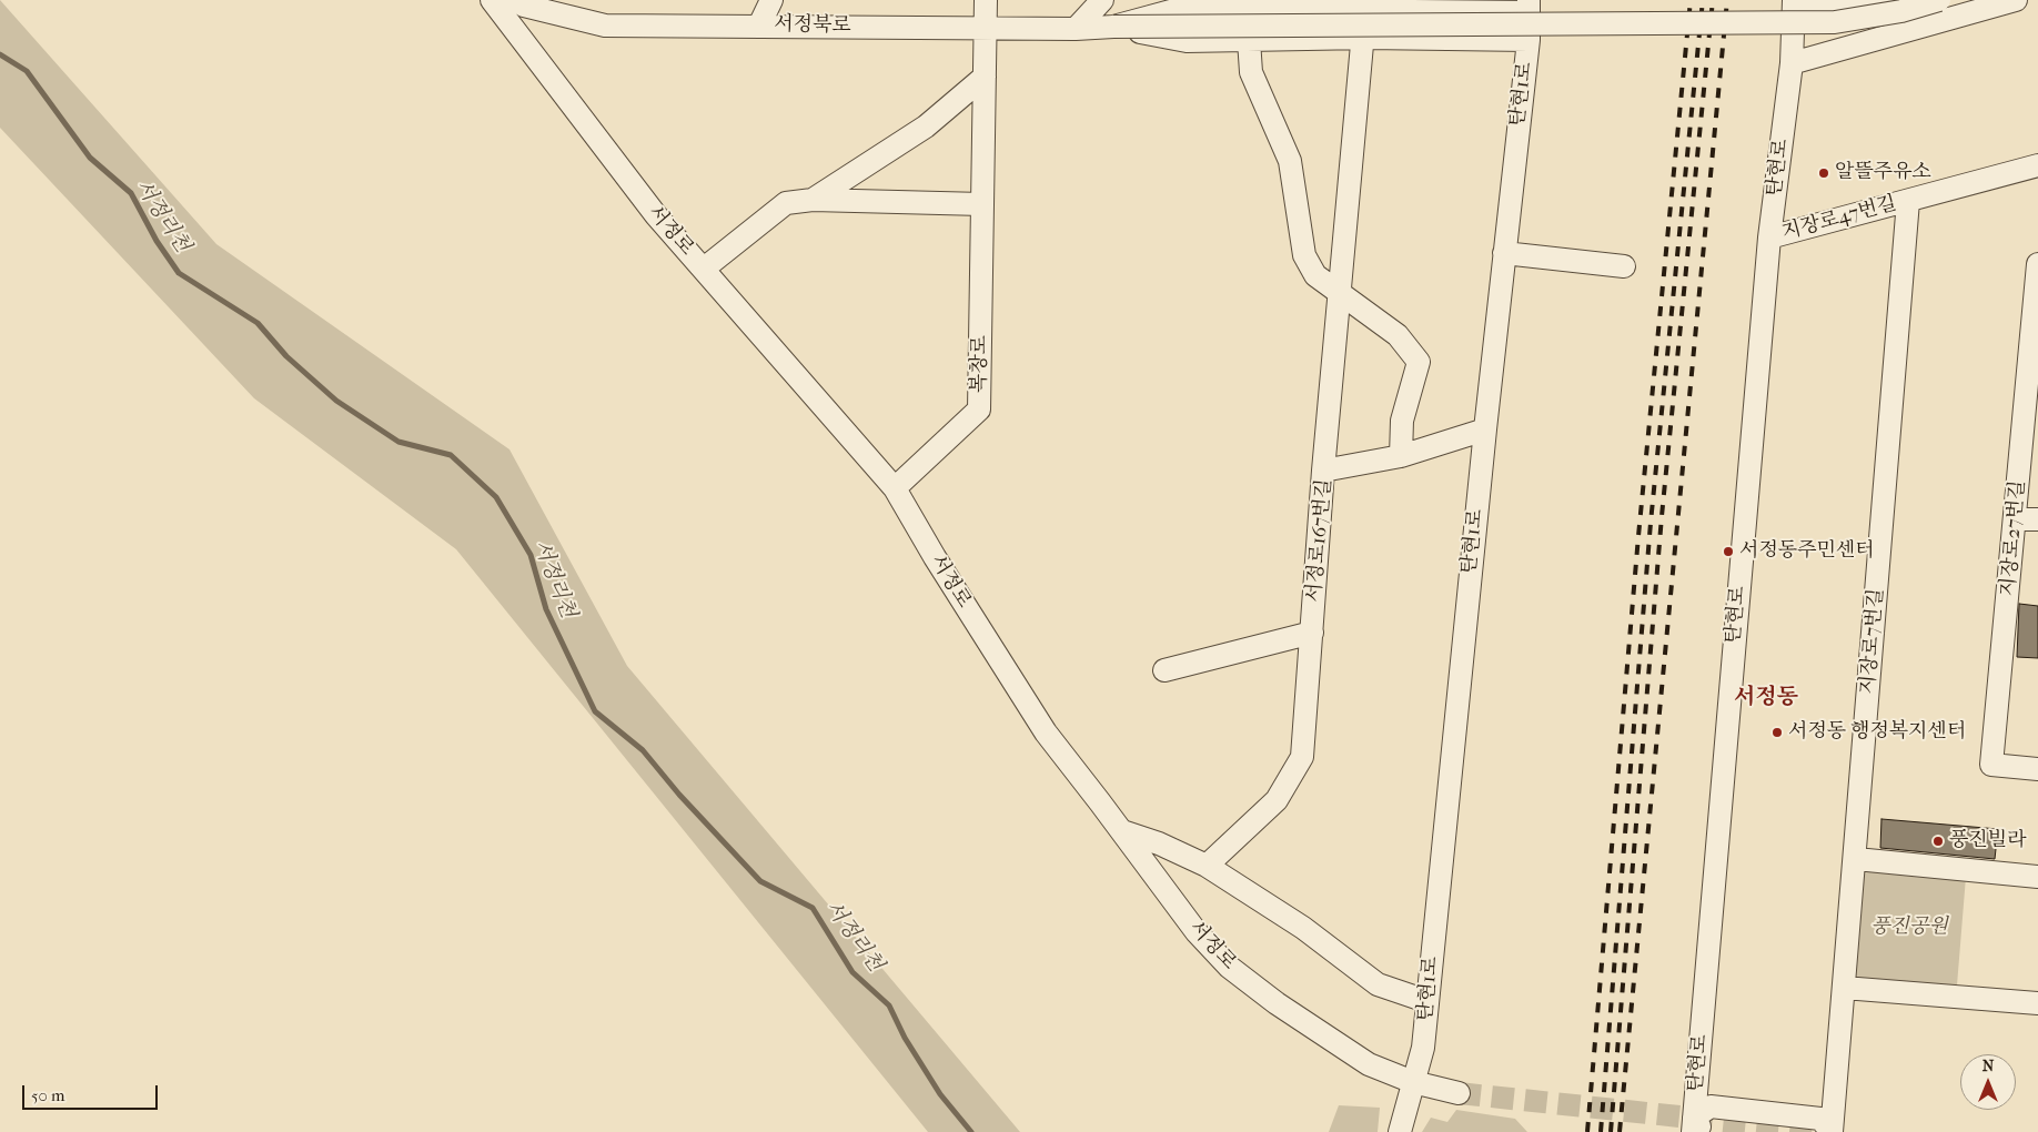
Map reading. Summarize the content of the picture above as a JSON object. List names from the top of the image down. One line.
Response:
{"streets":{"street":["서정북로","탄현1로","탄현로","지장로47번길","서정로","복창로","지장로27번길","서정로167번길","지장로7번길"]},"crossings":[["서정북로","복창로"],["탄현1로","서정로"],["탄현1로","서정로167번길"],["탄현로","지장로47번길"],["지장로47번길","지장로7번길"],["서정로","복창로"]],"districts":["서정동"],"water":["서정리천"],"parks":["풍진공원"],"places":["알뜰주유소","서정동주민센터","서정동 행정복지센터","풍진빌라"],"scale_bar":"50 m","north":"top"}
